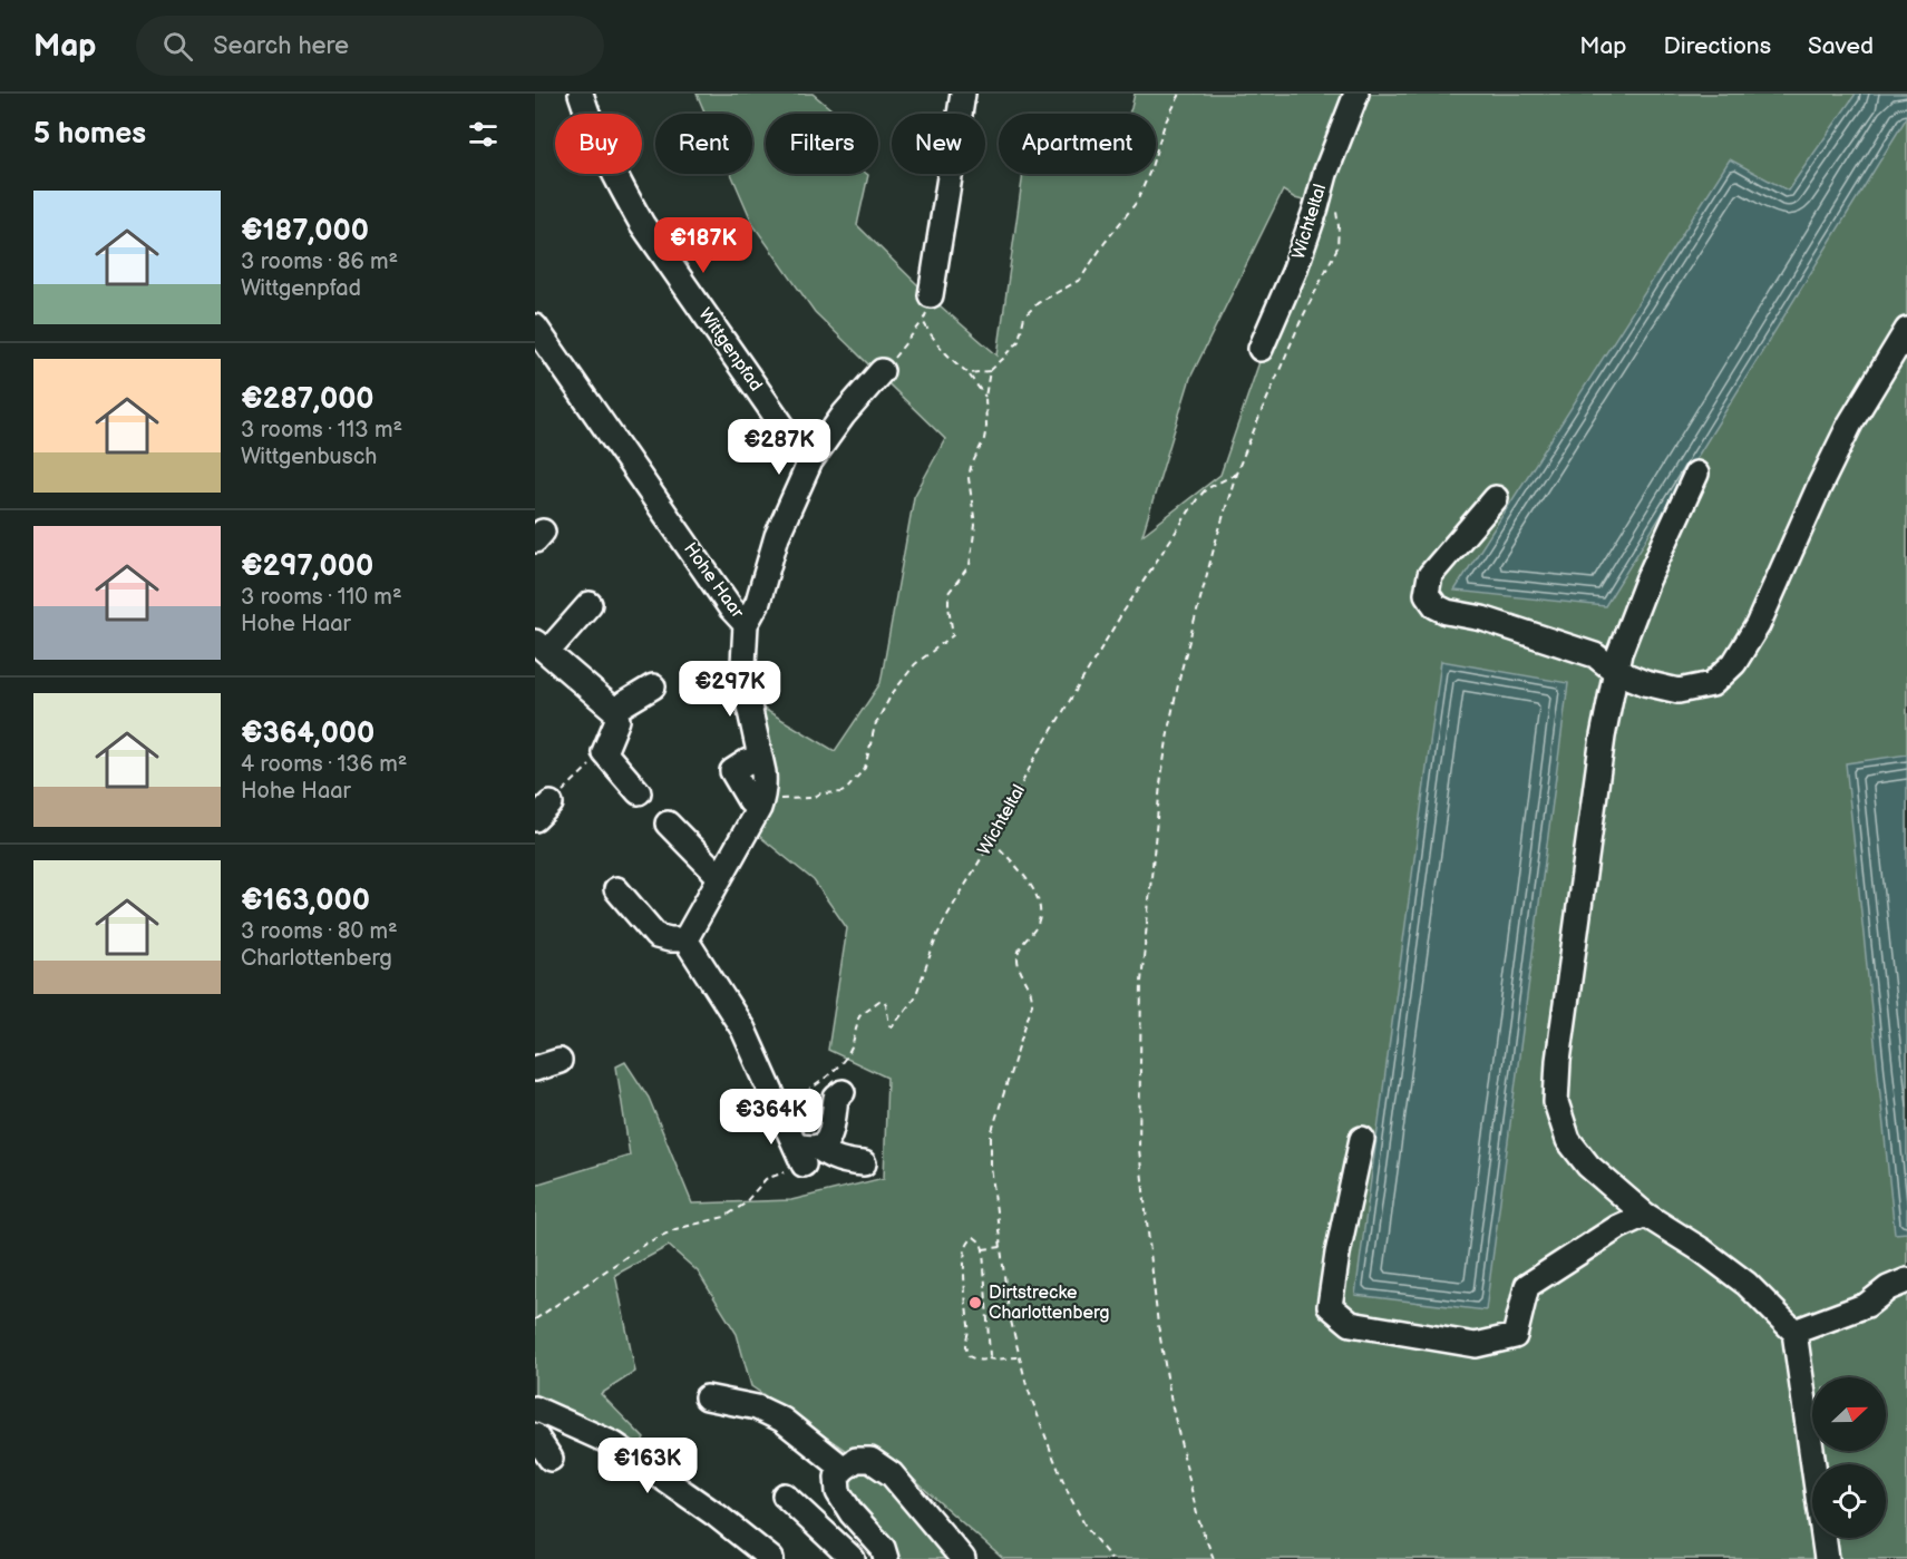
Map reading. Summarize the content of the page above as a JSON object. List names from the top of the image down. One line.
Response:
{"streets":{"street":["Wichteltal","Wittgenpfad","Hohe Haar"]},"places":["Dirtstrecke Charlottenberg"],"north":"right","page":{"header":"Map","search":"Search here","nav":["Map","Directions","Saved"],"heading":"5 homes","chip":["Buy","Rent","Filters","New","Apartment"],"list":[{"name":"€187,000","note":"3 rooms · 86 m² · Wittgenpfad"},{"name":"€287,000","note":"3 rooms · 113 m² · Wittgenbusch"},{"name":"€297,000","note":"3 rooms · 110 m² · Hohe Haar"},{"name":"€364,000","note":"4 rooms · 136 m² · Hohe Haar"},{"name":"€163,000","note":"3 rooms · 80 m² · Charlottenberg"}],"price":["€187K","€287K","€297K","€364K","€163K"]}}
